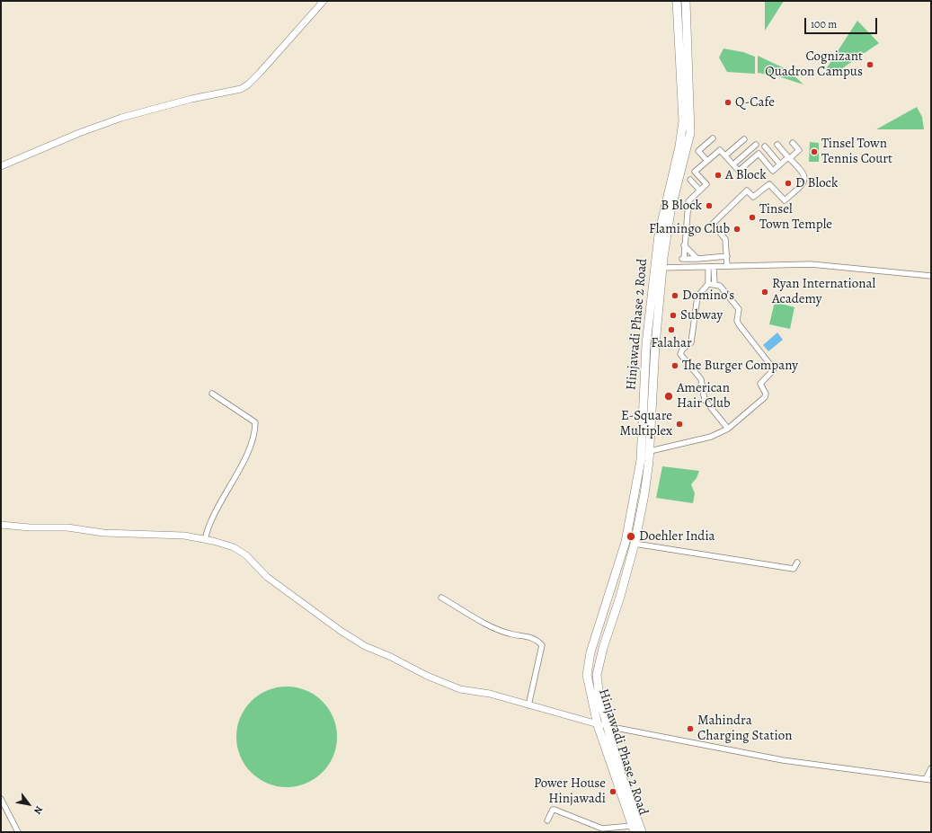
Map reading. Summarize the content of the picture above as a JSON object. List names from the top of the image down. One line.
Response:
{"streets":{"main road":["Hinjawadi Phase 2 Road"]},"places":["Cognizant Quadron Campus","Q-Cafe","Tinsel Town Tennis Court","A Block","D Block","B Block","Tinsel Town Temple","Flamingo Club","Ryan International Academy","Domino's","Subway","Falahar","The Burger Company","American Hair Club","E-Square Multiplex","Doehler India","Mahindra Charging Station","Power House Hinjawadi"],"scale_bar":"100 m","north":"bottom right"}
